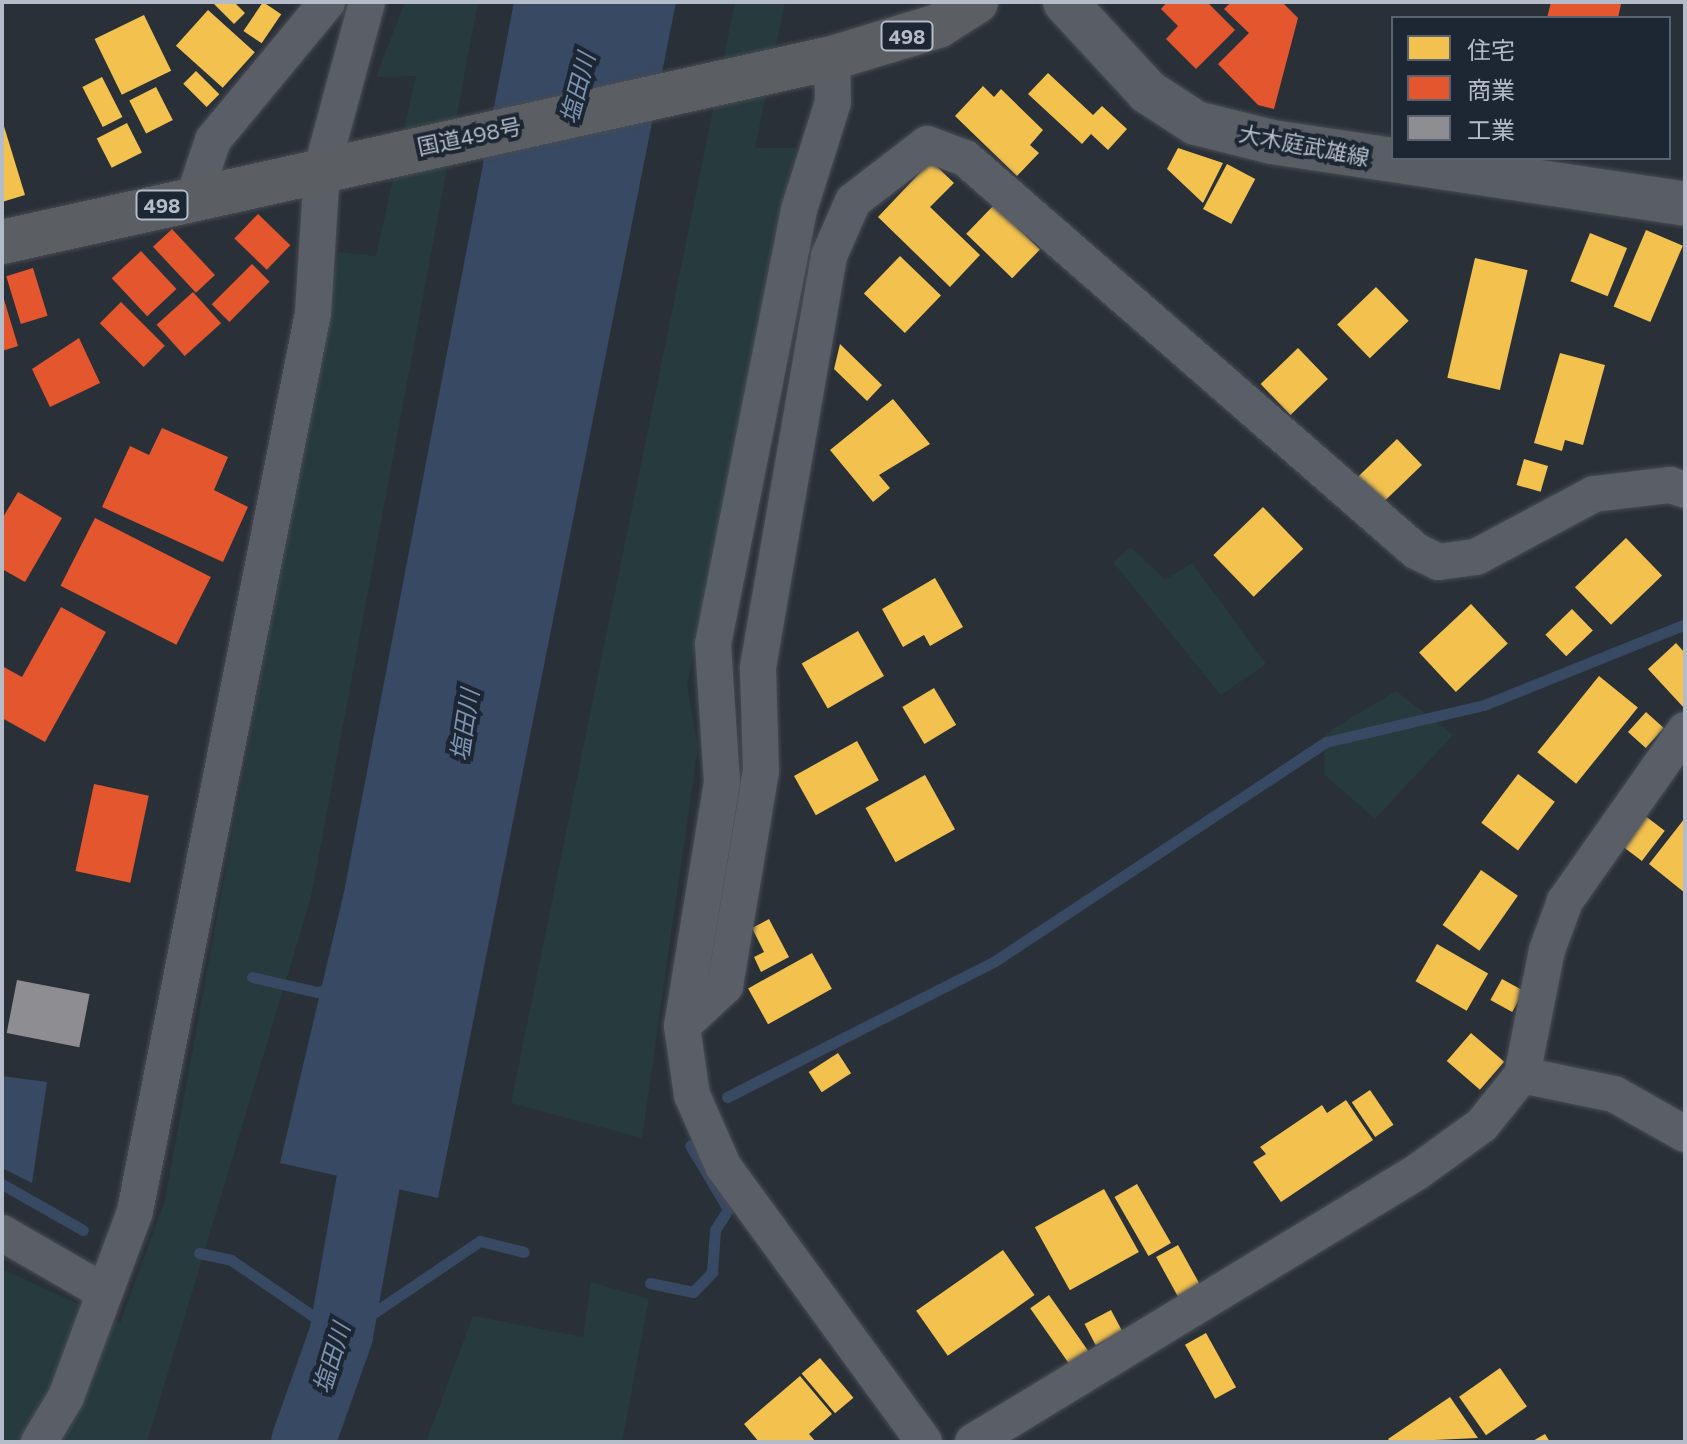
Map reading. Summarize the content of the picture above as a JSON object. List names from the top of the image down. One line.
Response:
{"streets":{"highway":["498","国道498号"],"main road":["大木庭武雄線"]},"water":["塩田川"],"legend":["住宅","商業","工業"]}
